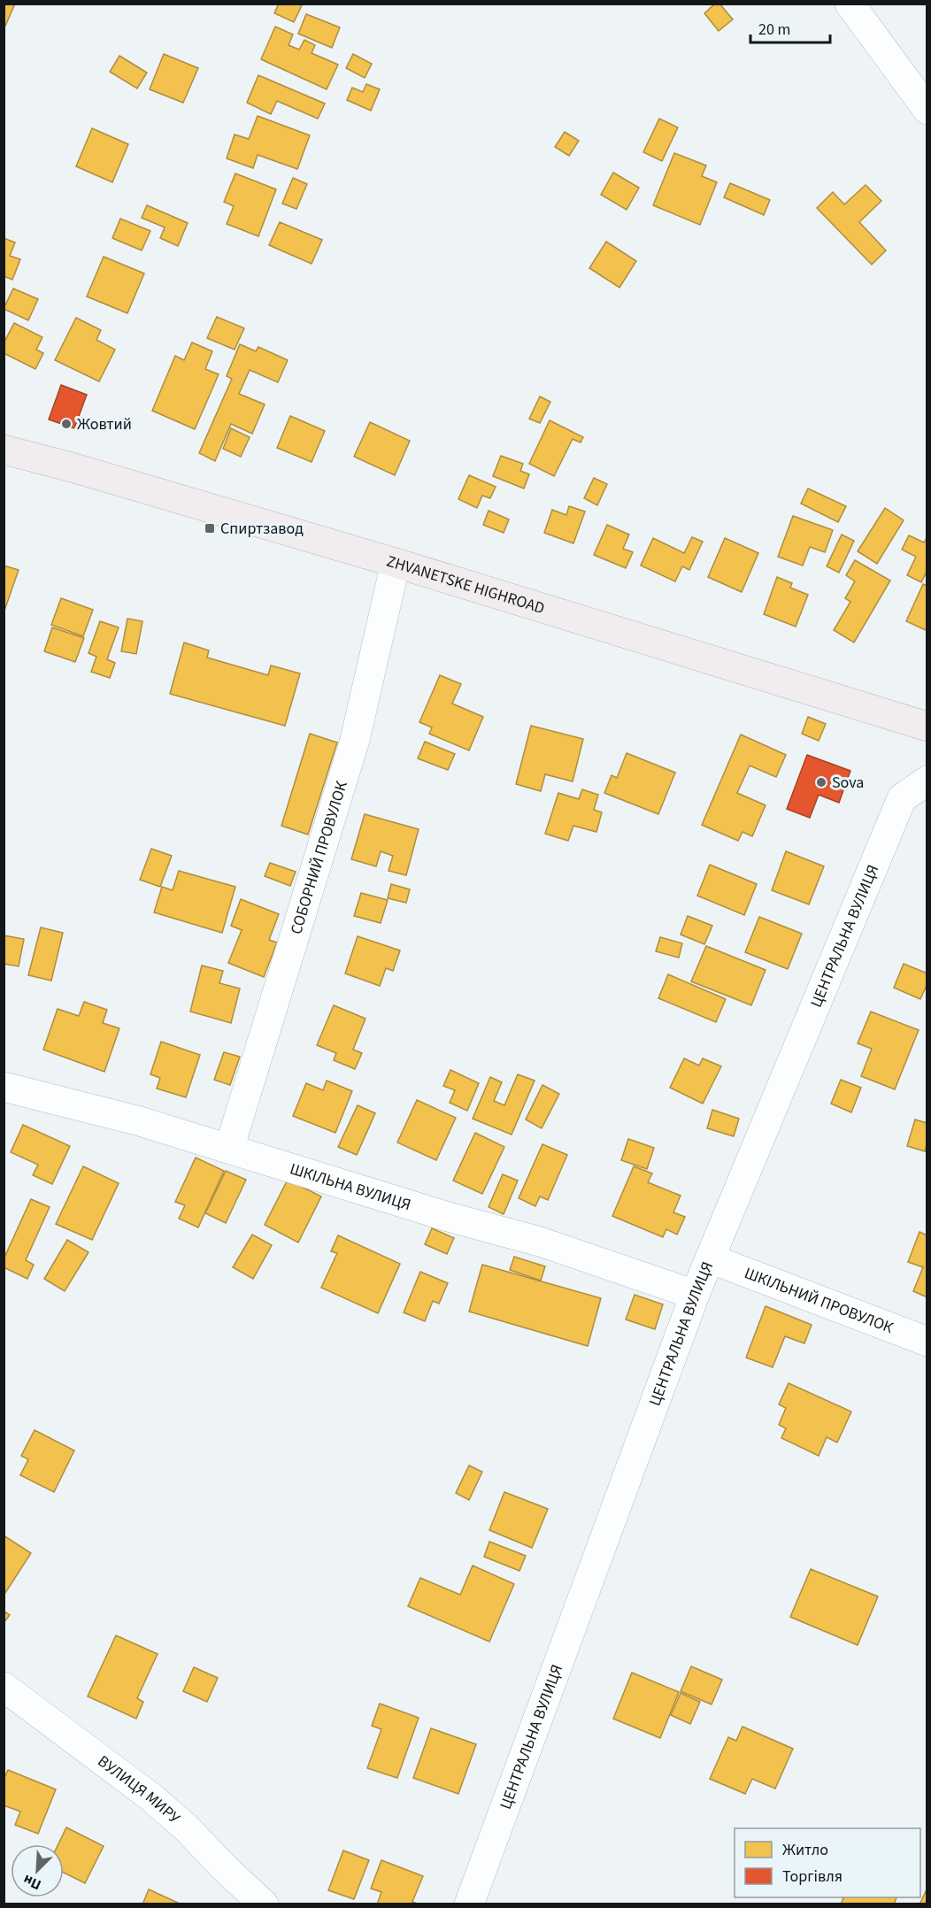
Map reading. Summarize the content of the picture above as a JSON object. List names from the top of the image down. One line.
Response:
{"streets":{"main road":["ZHVANETSKE HIGHROAD"],"street":["СОБОРНИЙ ПРОВУЛОК","ЦЕНТРАЛЬНА ВУЛИЦЯ","ШКІЛЬНА ВУЛИЦЯ","ШКІЛЬНИЙ ПРОВУЛОК","ВУЛИЦЯ МИРУ"]},"crossings":[["ZHVANETSKE HIGHROAD","СОБОРНИЙ ПРОВУЛОК"],["СОБОРНИЙ ПРОВУЛОК","ШКІЛЬНА ВУЛИЦЯ"],["ЦЕНТРАЛЬНА ВУЛИЦЯ","ШКІЛЬНА ВУЛИЦЯ"],["ЦЕНТРАЛЬНА ВУЛИЦЯ","ШКІЛЬНИЙ ПРОВУЛОК"]],"places":{"other":["Жовтий","Sova"],"transit":["Спиртзавод"]},"legend":["Житло","Торгівля"],"scale_bar":"20 m","north":"bottom left"}
